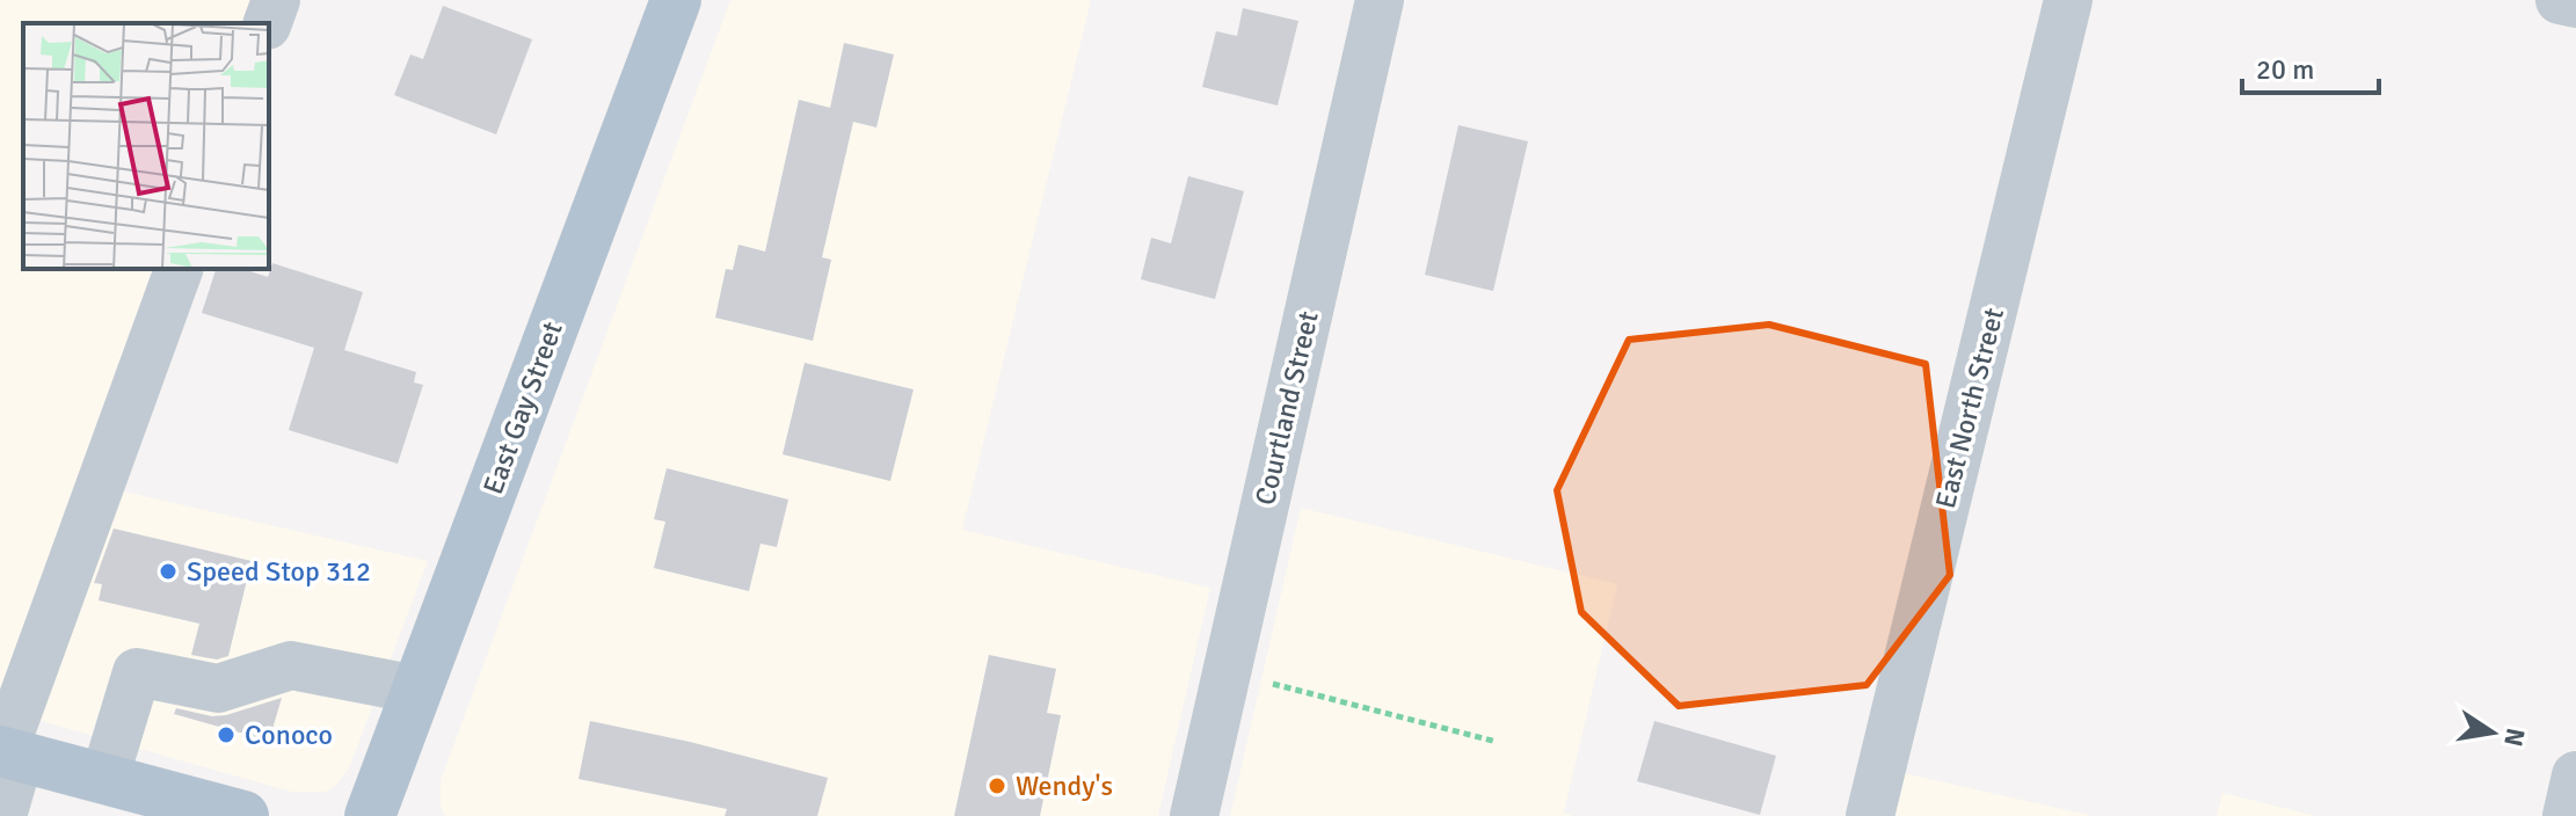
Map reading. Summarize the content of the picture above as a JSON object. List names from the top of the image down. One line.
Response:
{"streets":{"main road":["East Gay Street"],"street":["Courtland Street","East North Street"]},"places":["Speed Stop 312","Conoco","Wendy's"],"scale_bar":"20 m","north":"right"}
